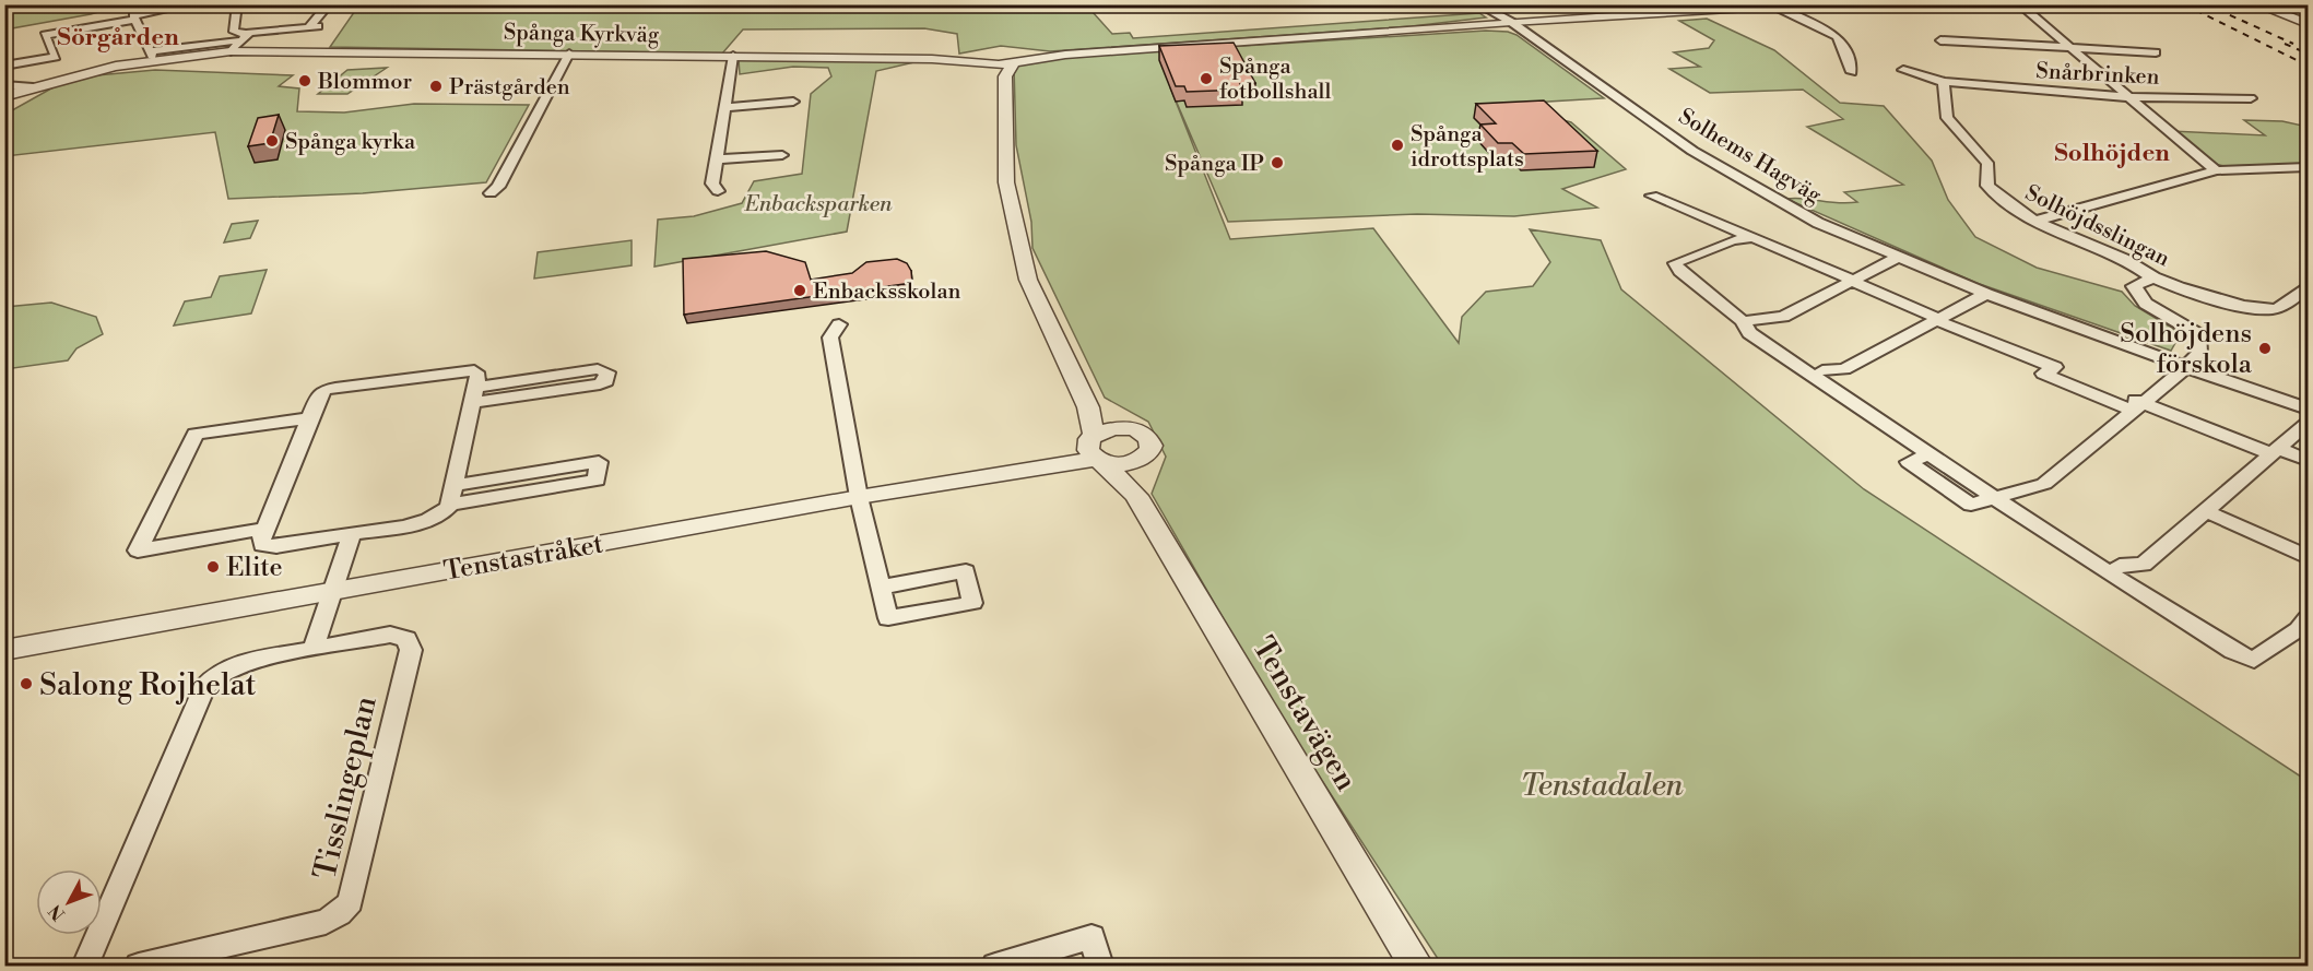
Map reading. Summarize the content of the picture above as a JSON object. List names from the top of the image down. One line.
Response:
{"streets":{"street":["Spånga Kyrkväg","Snårbrinken","Solhems Hagväg","Solhöjdsslingan","Tenstastråket","Tenstavägen","Tisslingeplan"]},"crossings":[["Snårbrinken","Solhöjdsslingan"],["Tenstastråket","Tenstavägen"]],"districts":["Sörgården","Solhöjden"],"parks":["Enbacksparken","Tenstadalen"],"places":["Spånga fotbollshall","Blommor","Prästgården","Spånga kyrka","Spånga idrottsplats","Spånga IP","Enbacksskolan","Solhöjdens förskola","Elite","Salong Rojhelat"],"north":"bottom left"}
